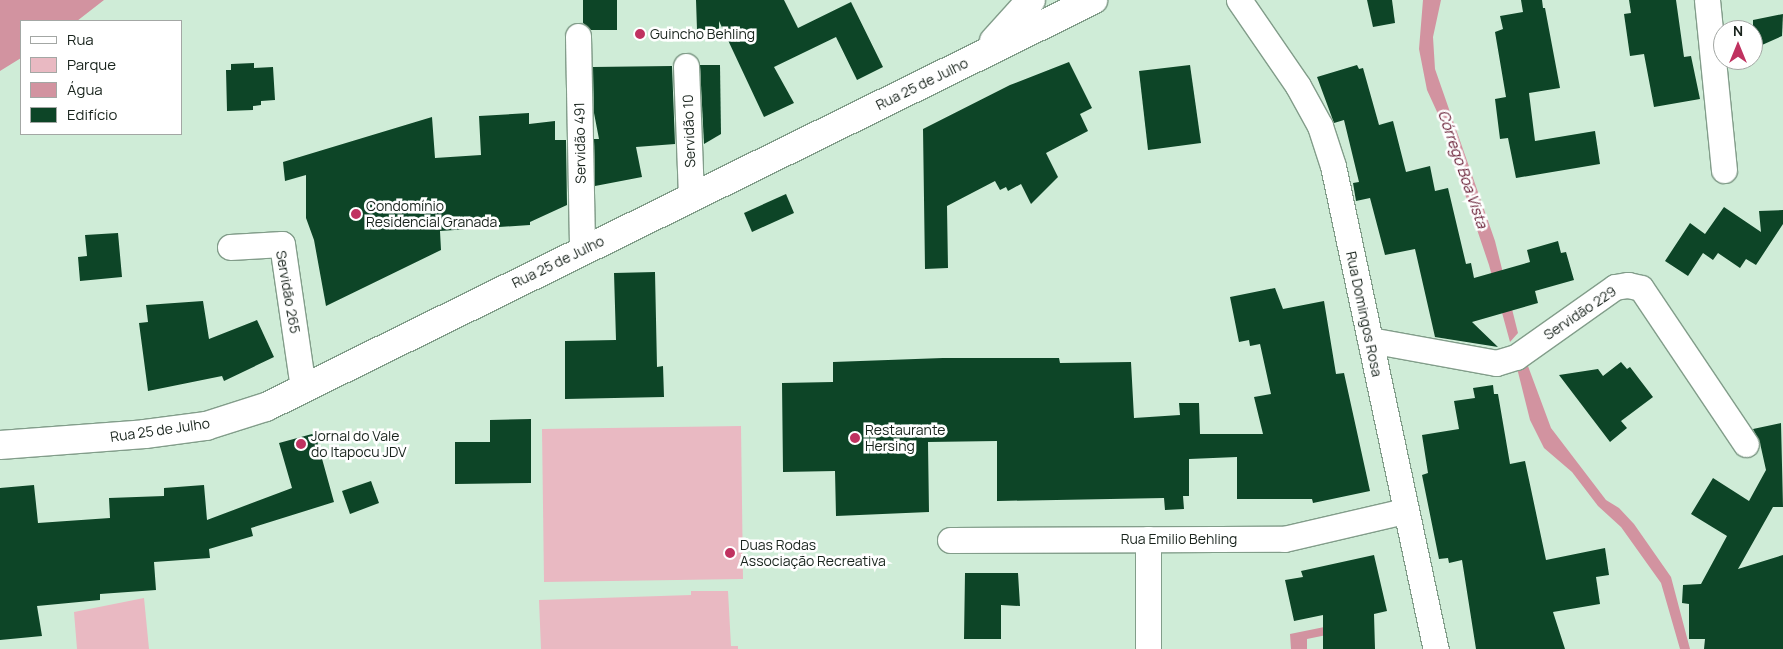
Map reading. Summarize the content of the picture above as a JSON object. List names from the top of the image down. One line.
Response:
{"streets":{"main road":["Rua 25 de Julho"],"street":["Servidão 10","Servidão 491","Servidão 265","Servidão 229","Rua Domingos Rosa","Rua Emilio Behling"]},"crossings":[["Rua 25 de Julho","Servidão 10"],["Rua 25 de Julho","Servidão 491"],["Rua 25 de Julho","Servidão 265"],["Servidão 229","Rua Domingos Rosa"],["Rua Domingos Rosa","Rua Emilio Behling"]],"water":["Córrego Boa Vista"],"places":["Guincho Behling","Condomínio Residencial Granada","Restaurante Hersing","Jornal do Vale do Itapocu JDV","Duas Rodas Associação Recreativa"],"legend":["Rua","Parque","Água","Edifício"],"north":"top"}
